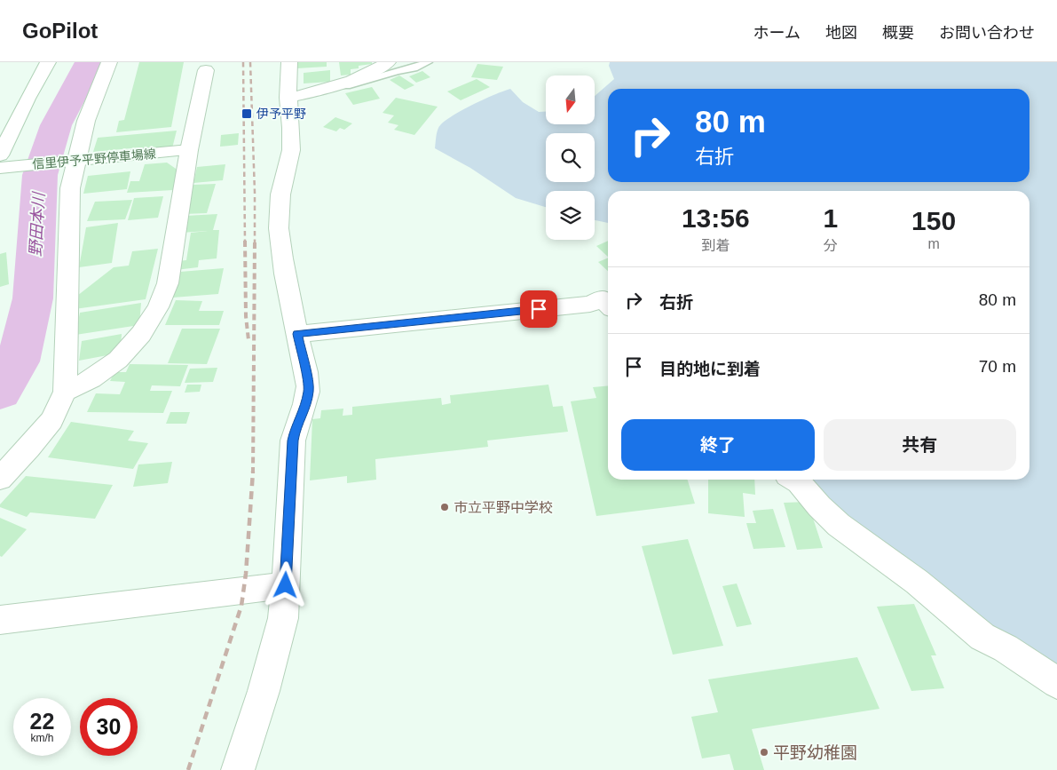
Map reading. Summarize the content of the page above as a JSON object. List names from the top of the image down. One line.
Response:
{"streets":{"street":["信里伊予平野停車場線"]},"water":["野田本川"],"places":{"transit":["伊予平野"],"other":["市立平野中学校","平野幼稚園"]},"north":"bottom","page":{"header":"GoPilot","nav":["ホーム","地図","概要","お問い合わせ"],"turn":["80 m","右折"],"eta":["13:56","到着","1","分","150","m"],"list":[{"name":"右折","value":"80 m"},{"name":"目的地に到着","value":"70 m"}],"buttons":["終了","共有"],"speed":"22 km/h","limit":"30"}}
